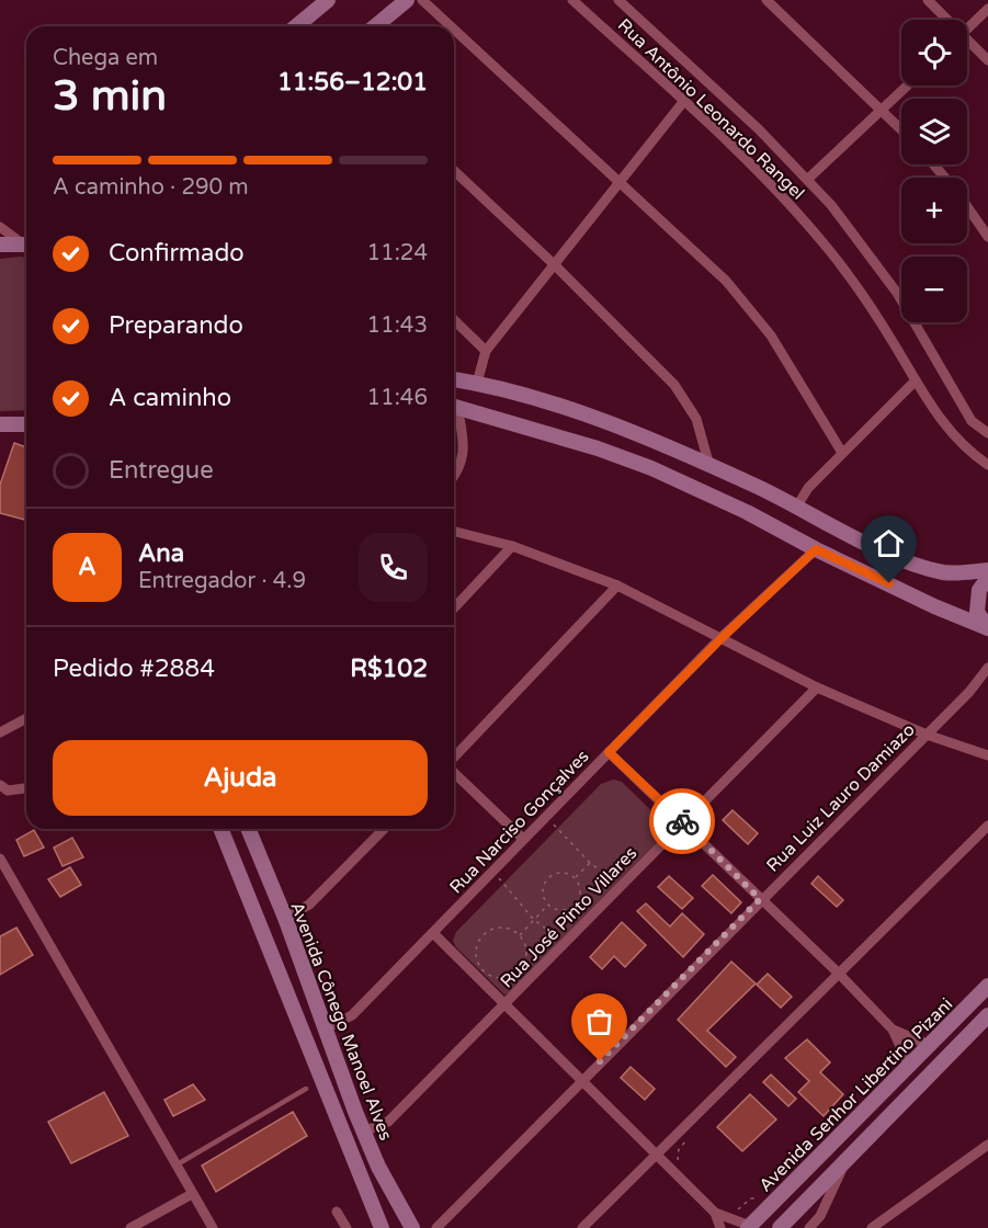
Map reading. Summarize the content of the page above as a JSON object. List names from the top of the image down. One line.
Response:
{"streets":{"street":["Rua Antônio Leonardo Rangel","Rua Luiz Lauro Damiazo","Rua Narciso Gonçalves","Rua José Pinto Villares","Avenida Cônego Manoel Alves","Avenida Senhor Libertino Pizani"]},"crossings":[["Rua Narciso Gonçalves","Avenida Cônego Manoel Alves"],["Rua José Pinto Villares","Avenida Cônego Manoel Alves"]],"page":{"map_buttons":["+","−"],"heading":["3 min","Chega em","11:56–12:01"],"panel":["Ana","Entregador · 4.9","Pedido #2884","R$102"],"bar":"A caminho · 290 m","list":[["Confirmado","11:24"],["Preparando","11:43"],["A caminho","11:46"],"Entregue"],"round":"A","buttons":"Ajuda"}}
